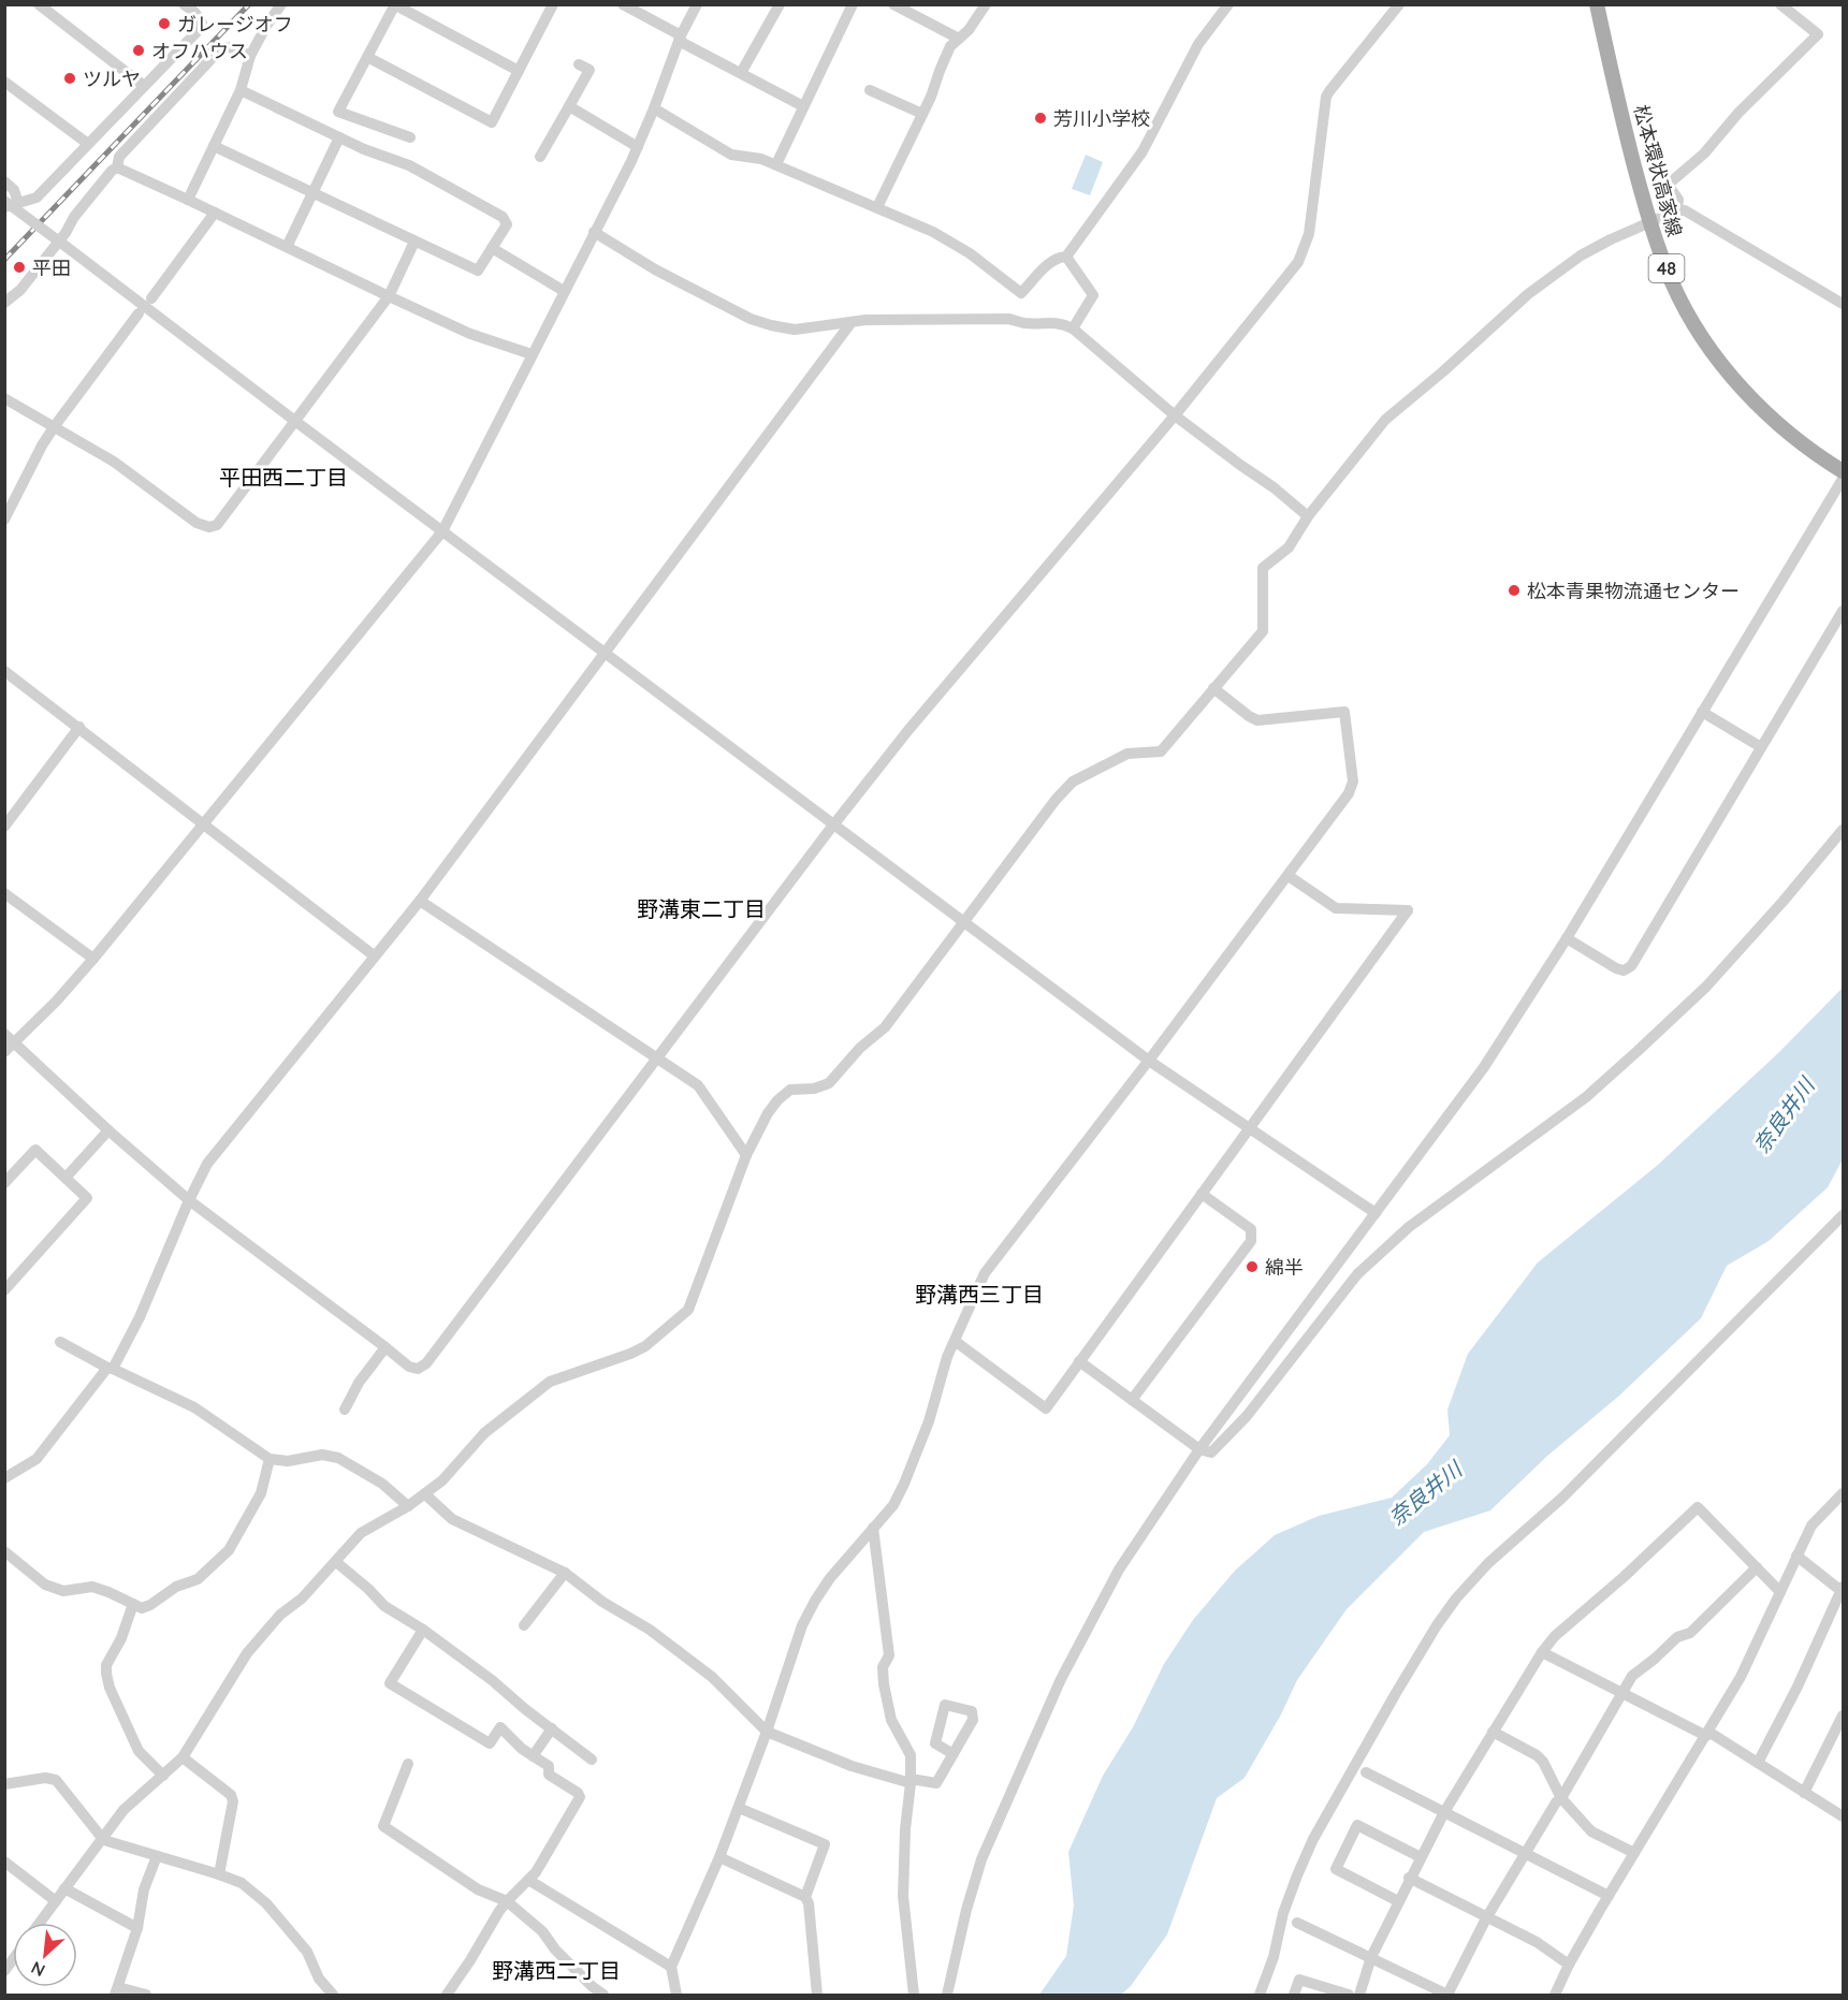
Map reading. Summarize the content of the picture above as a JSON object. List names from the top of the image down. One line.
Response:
{"streets":{"main road":["松本環状高家線","48"]},"districts":["平田西二丁目","野溝東二丁目","野溝西三丁目","野溝西二丁目"],"water":["奈良井川"],"places":["ガレージオフ","オフハウス","ツルヤ","芳川小学校","平田","松本青果物流通センター","綿半"],"north":"bottom left"}
